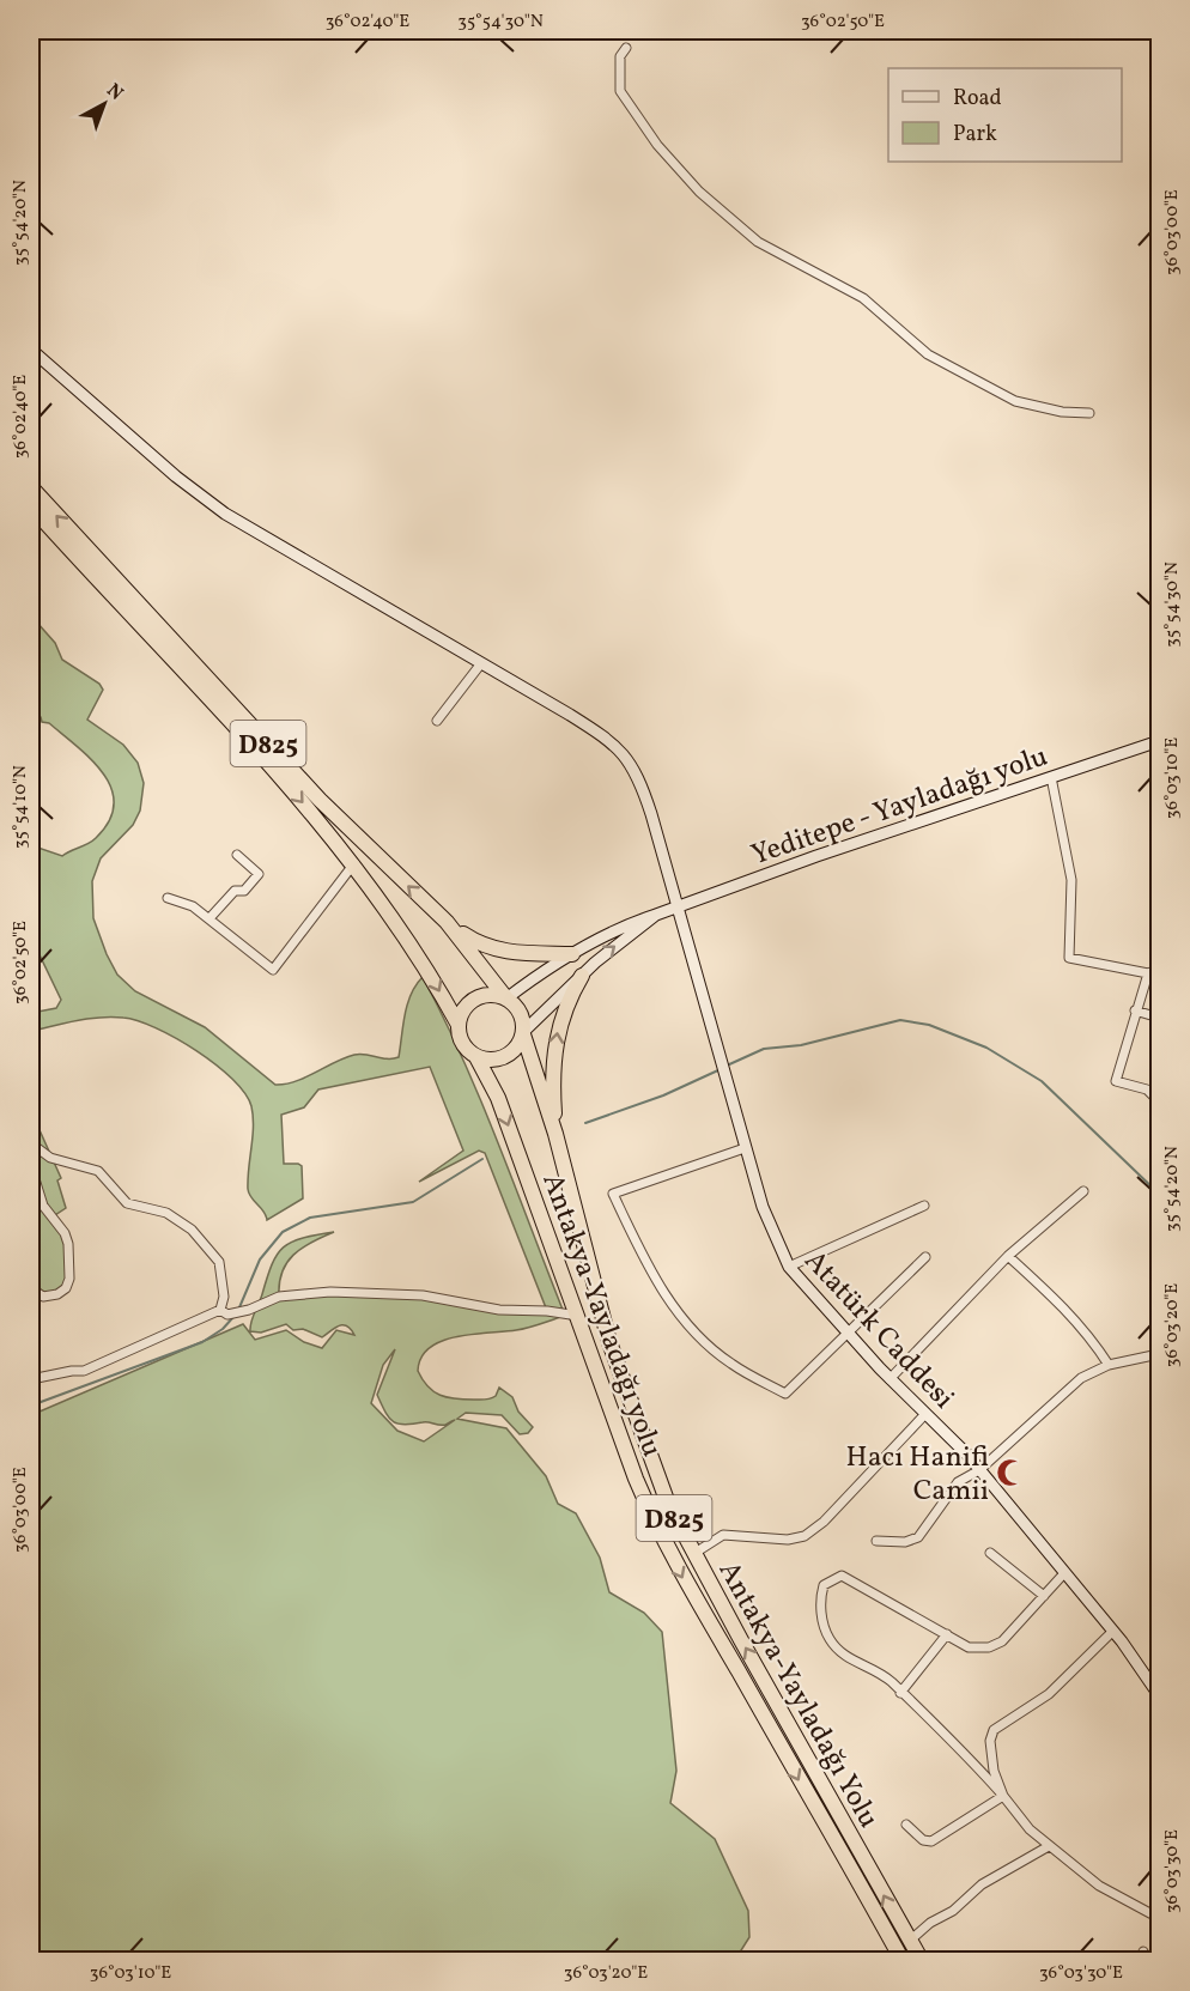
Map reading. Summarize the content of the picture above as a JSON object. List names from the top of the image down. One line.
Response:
{"streets":{"highway":["D825","Antakya-Yayladağı yolu","Antakya-Yayladağı Yolu"],"main road":["Yeditepe - Yayladağı yolu","Atatürk Caddesi"]},"crossings":[["D825","Yeditepe - Yayladağı yolu"],["D825","Antakya-Yayladağı yolu"],["D825","Antakya-Yayladağı Yolu"],["Yeditepe - Yayladağı yolu","Antakya-Yayladağı yolu"],["Yeditepe - Yayladağı yolu","Atatürk Caddesi"],["Yeditepe - Yayladağı yolu","Antakya-Yayladağı Yolu"],["Antakya-Yayladağı yolu","Antakya-Yayladağı Yolu"]],"one_way":["Antakya-Yayladağı yolu","Antakya-Yayladağı Yolu"],"places":{"mosque":["Hacı Hanifi Camii"]},"legend":["Road","Park"],"north":"top right","coordinates":["36°02'40\"E","35°54'30\"N","36°02'50\"E","35°54'20\"N","36°03'00\"E","36°03'10\"E","35°54'10\"N","36°03'20\"E","36°03'30\"E"]}
